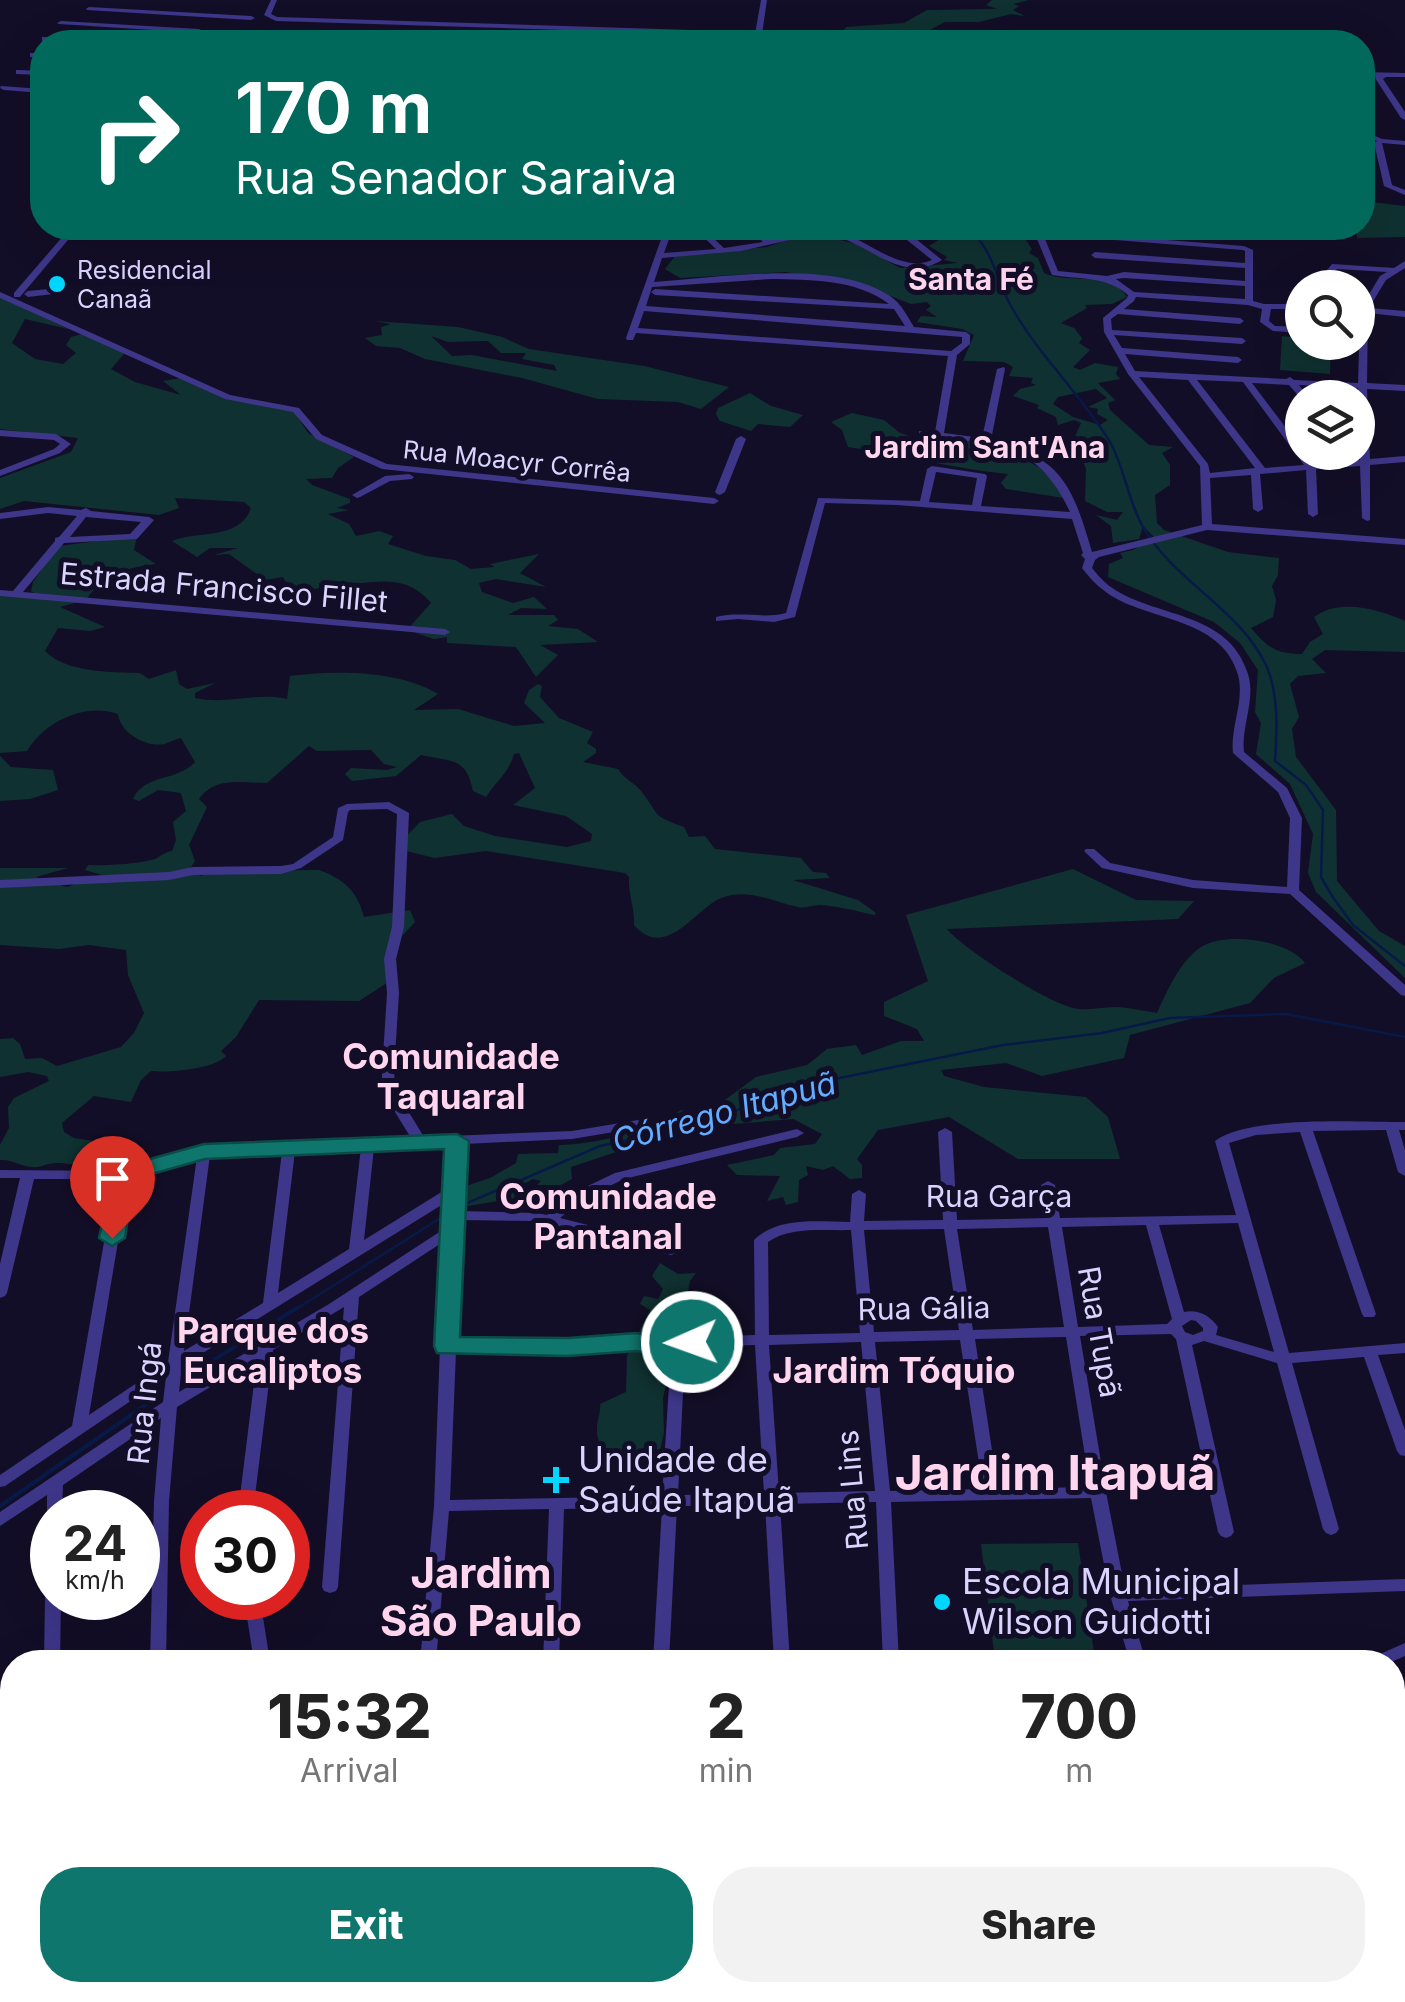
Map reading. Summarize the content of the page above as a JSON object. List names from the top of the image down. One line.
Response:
{"streets":{"street":["Rua Moacyr Corrêa","Estrada Francisco Fillet","Rua Garça","Rua Gália","Rua Tupã","Rua Ingá","Rua Lins"]},"crossings":[["Rua Garça","Rua Gália"],["Rua Garça","Rua Tupã"],["Rua Garça","Rua Lins"],["Rua Gália","Rua Tupã"],["Rua Gália","Rua Lins"]],"districts":["Santa Fé","Jardim Sant'Ana","Comunidade Taquaral","Comunidade Pantanal","Parque dos Eucaliptos","Jardim Tóquio","Jardim Itapuã","Jardim São Paulo"],"water":["Córrego Itapuã"],"places":{"other":["Residencial Canaã","Escola Municipal Wilson Guidotti"],"health":["Unidade de Saúde Itapuã"]},"page":{"turn":["170 m","Rua Senador Saraiva"],"speed":"24 km/h","limit":"30","eta":["15:32","Arrival","2","min","700","m"],"buttons":["Exit","Share"]}}
